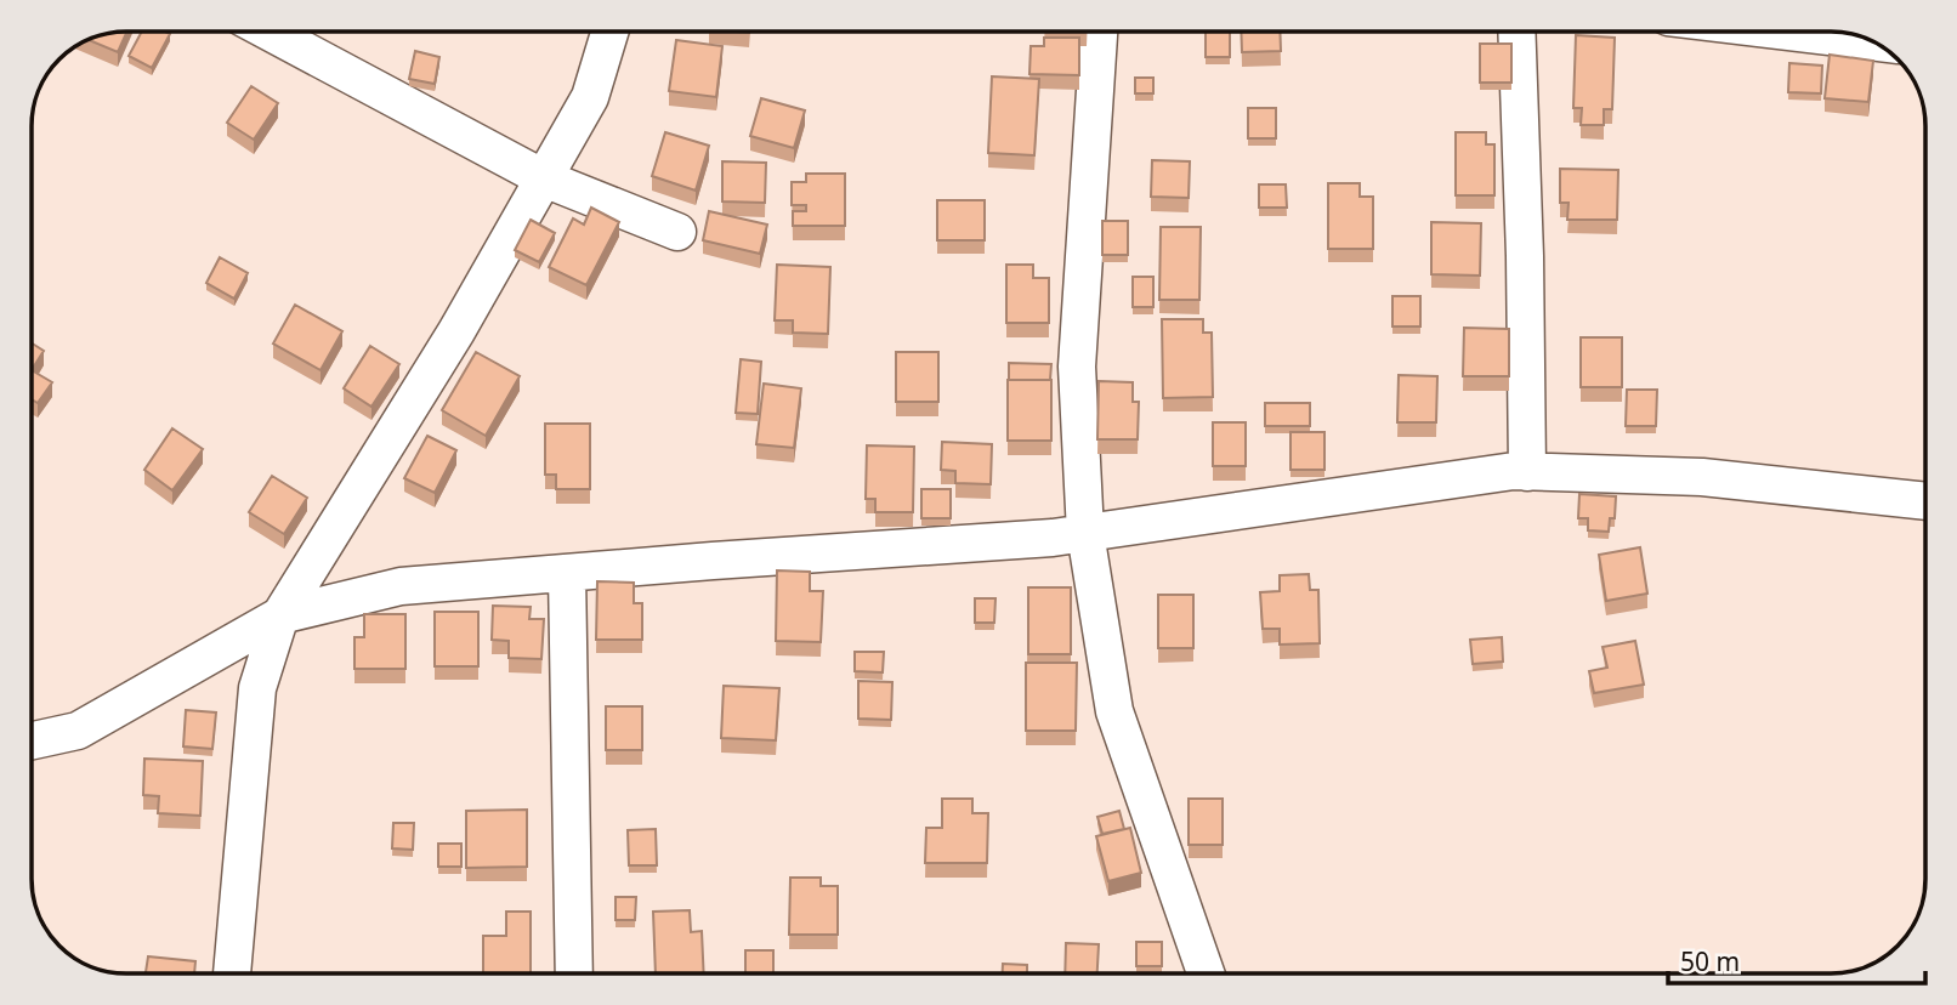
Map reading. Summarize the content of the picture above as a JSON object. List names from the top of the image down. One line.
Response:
{"scale_bar":"50 m"}
